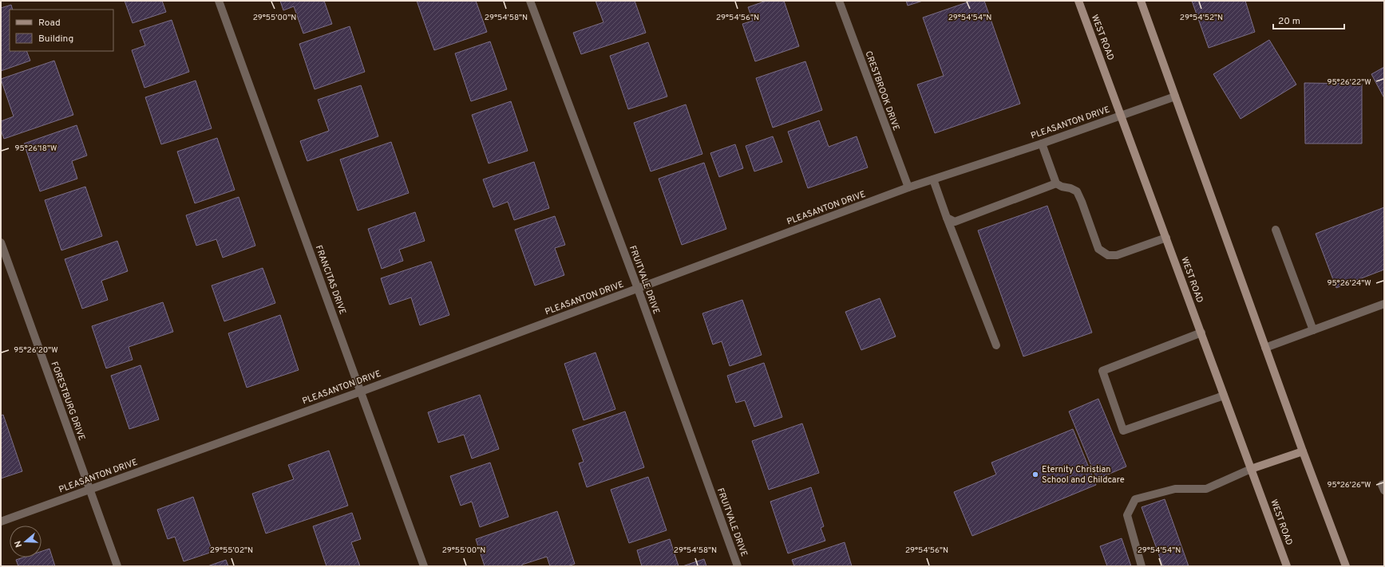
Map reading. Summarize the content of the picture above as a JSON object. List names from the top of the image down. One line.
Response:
{"streets":{"main road":["WEST ROAD"],"street":["CRESTBROOK DRIVE","PLEASANTON DRIVE","FRANCITAS DRIVE","FRUITVALE DRIVE","FORESTBURG DRIVE"]},"crossings":[["WEST ROAD","PLEASANTON DRIVE"],["CRESTBROOK DRIVE","PLEASANTON DRIVE"],["PLEASANTON DRIVE","FRANCITAS DRIVE"],["PLEASANTON DRIVE","FRUITVALE DRIVE"],["PLEASANTON DRIVE","FORESTBURG DRIVE"]],"places":["Eternity Christian School and Childcare"],"legend":["Road","Building"],"scale_bar":"20 m","north":"left","coordinates":["29°55'00\"N","29°54'58\"N","29°54'56\"N","29°54'54\"N","29°54'52\"N","95°26'22\"W","95°26'18\"W","95°26'24\"W","95°26'20\"W","95°26'26\"W","29°55'02\"N"]}
